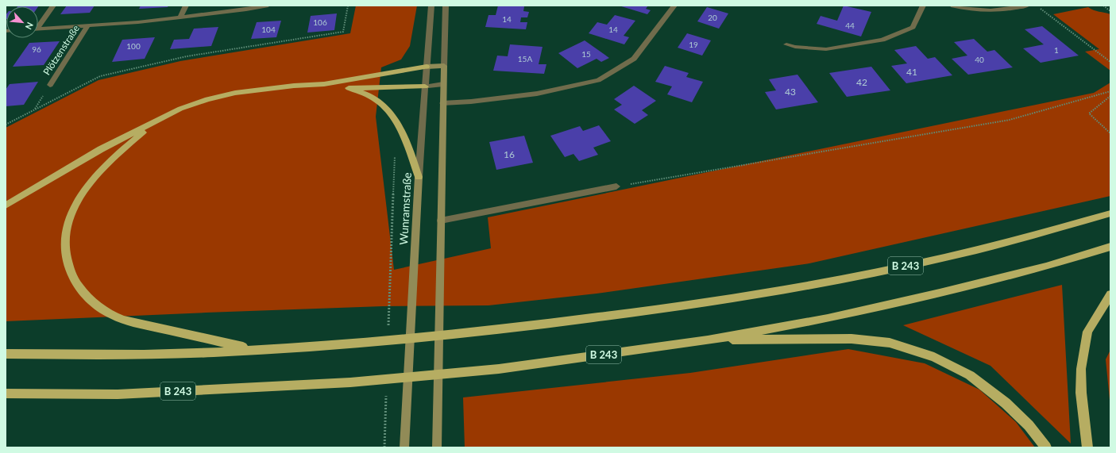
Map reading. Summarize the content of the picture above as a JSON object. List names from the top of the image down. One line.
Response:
{"streets":{"highway":["B 243"],"main road":["Wunramstraße"],"street":["Plötzenstraße"]},"house_numbers":["20","14","106","44","104","14","19","100","96","1","15","15A","40","41","42","43","16"],"north":"bottom right"}
